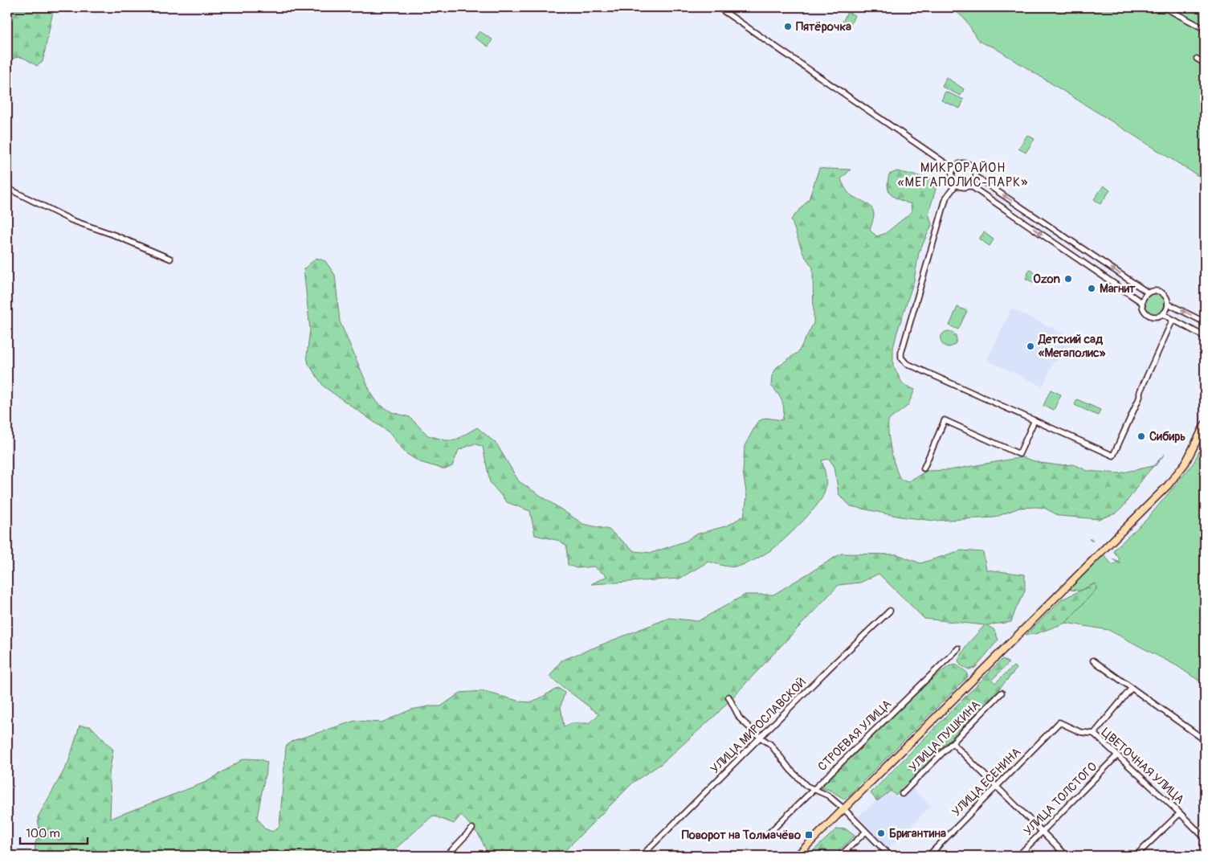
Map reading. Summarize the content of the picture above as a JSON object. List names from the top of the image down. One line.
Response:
{"streets":{"street":["УЛИЦА МИРОСЛАВСКОЙ","СТРОЕВАЯ УЛИЦА","УЛИЦА ПУШКИНА","ЦВЕТОЧНАЯ УЛИЦА","УЛИЦА ЕСЕНИНА","УЛИЦА ТОЛСТОГО"]},"crossings":[["ЦВЕТОЧНАЯ УЛИЦА","УЛИЦА ЕСЕНИНА"],["ЦВЕТОЧНАЯ УЛИЦА","УЛИЦА ТОЛСТОГО"]],"districts":["МИКРОРАЙОН «МЕГАПОЛИС-ПАРК»"],"places":{"other":["Пятёрочка","Ozon","Магнит","Детский сад «Мегаполис»","Сибирь","Бригантина"],"transit":["Поворот на Толмачёво"]},"scale_bar":"100 m"}
